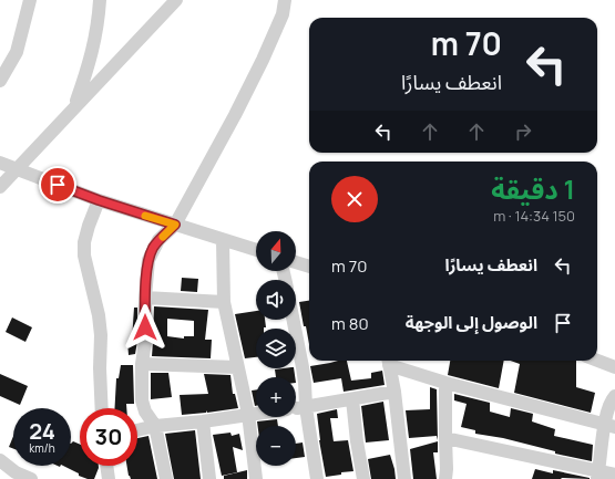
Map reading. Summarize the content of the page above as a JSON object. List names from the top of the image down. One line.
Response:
{"north":"top","page":{"turn":["70 m","انعطف يسارًا"],"heading":["1 دقيقة","150 m · 14:34"],"map_buttons":["+","−"],"list":[{"name":"انعطف يسارًا","value":"70 m"},{"name":"الوصول إلى الوجهة","value":"80 m"}],"speed":"24 km/h","limit":"30"}}
